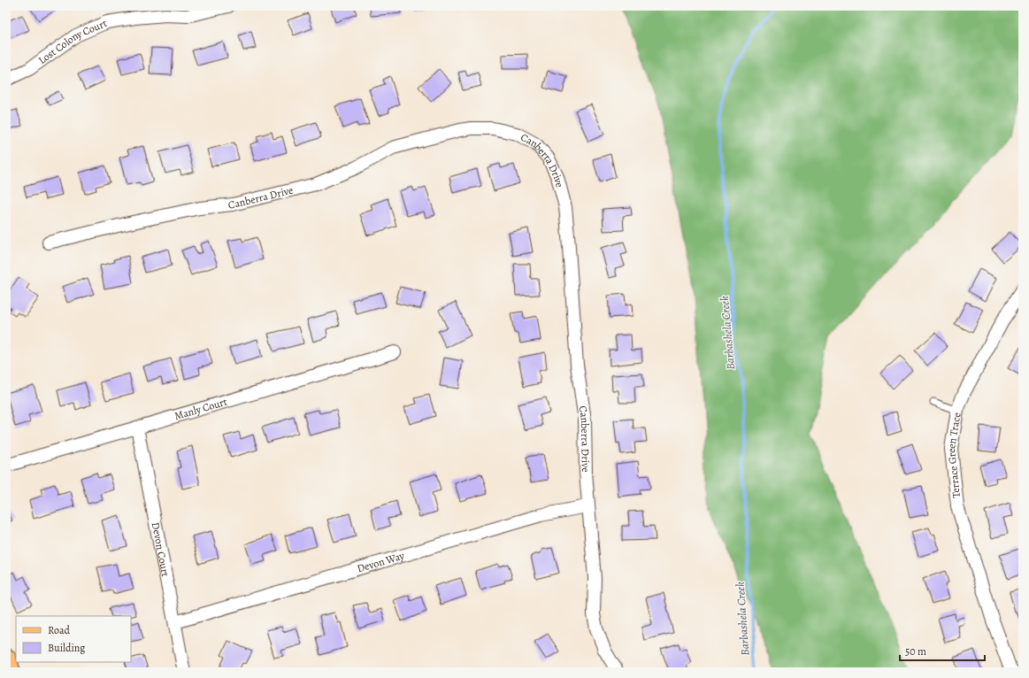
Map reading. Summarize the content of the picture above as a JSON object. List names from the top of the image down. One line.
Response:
{"streets":{"street":["Lost Colony Court","Canberra Drive","Manly Court","Terrace Green Trace","Devon Court","Devon Way"]},"crossings":[["Canberra Drive","Devon Way"],["Manly Court","Devon Court"],["Devon Court","Devon Way"]],"water":["Barbashela Creek"],"legend":["Road","Building"],"scale_bar":"50 m"}
